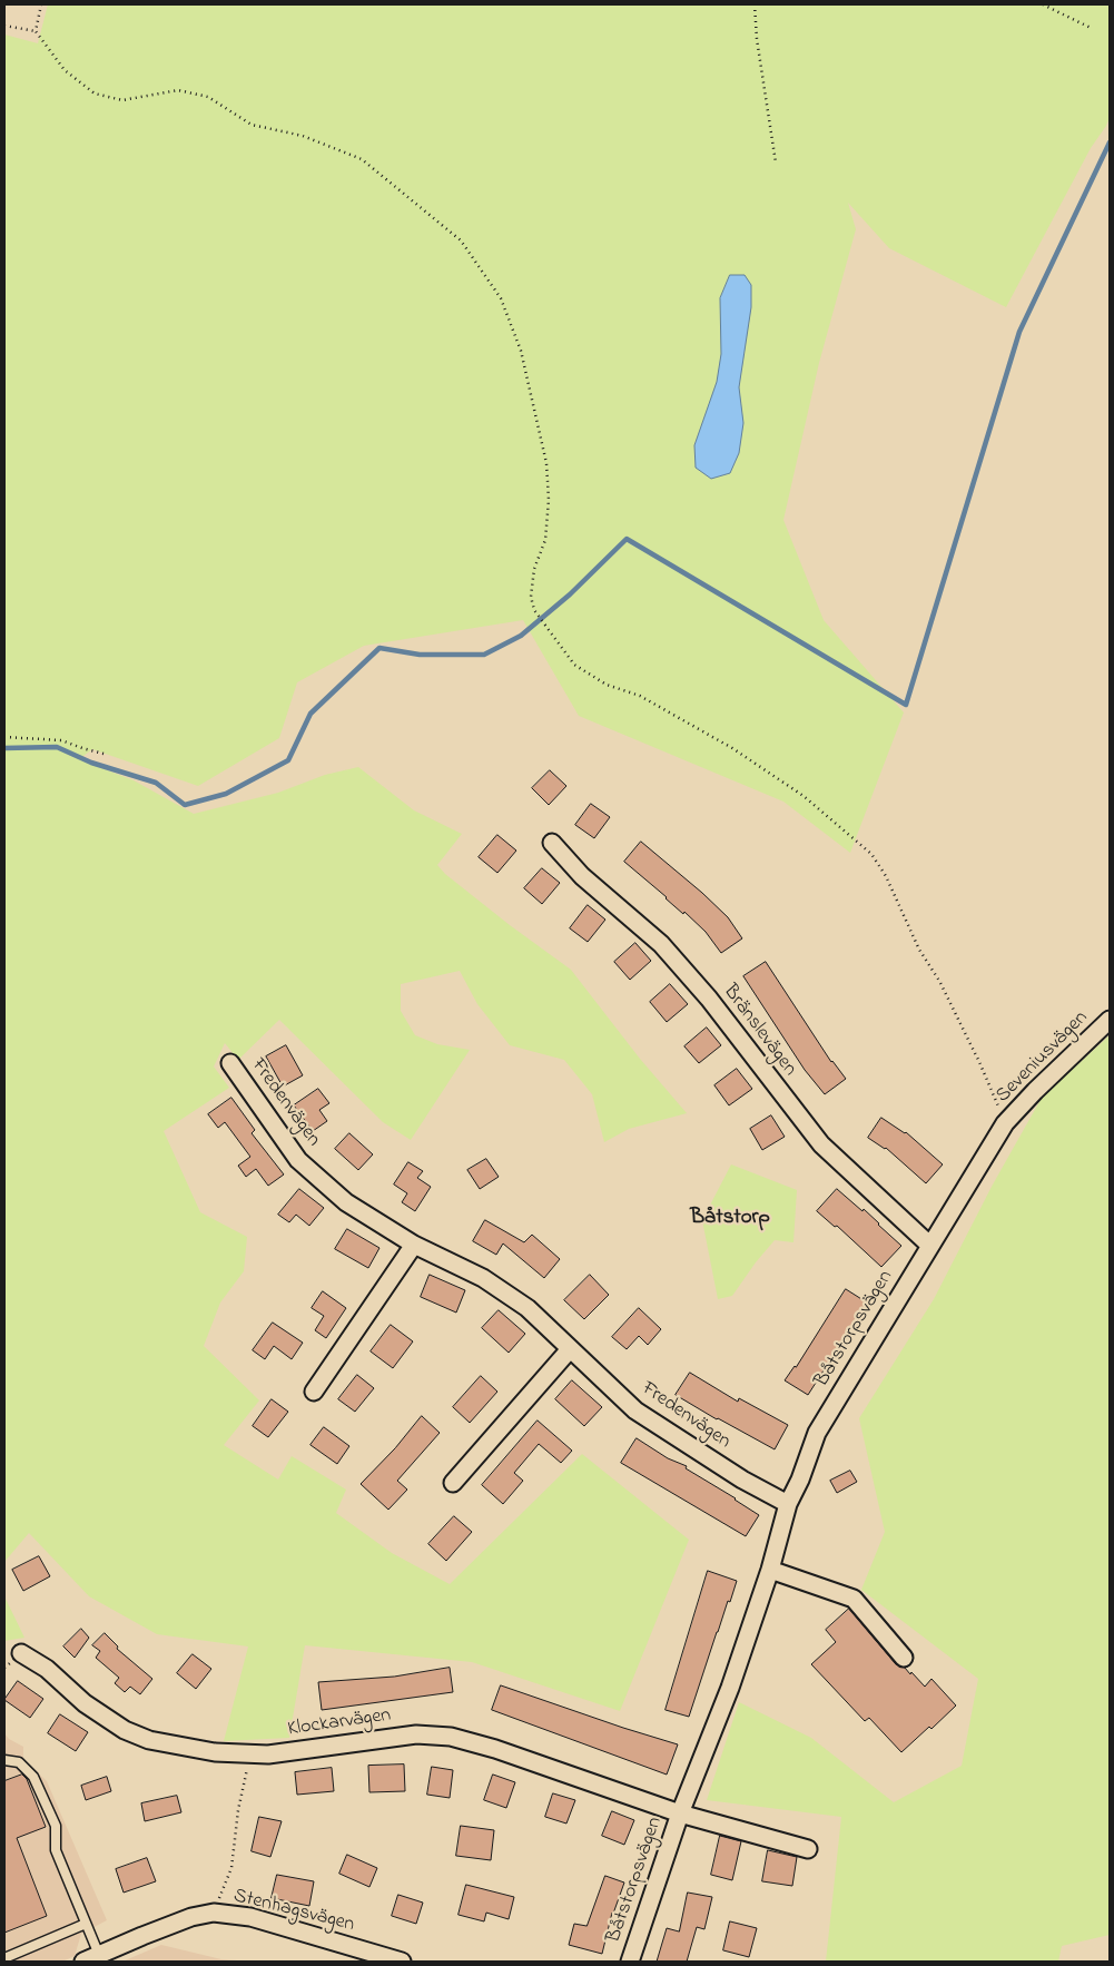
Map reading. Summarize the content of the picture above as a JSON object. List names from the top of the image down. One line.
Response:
{"streets":{"street":["Bränslevägen","Seveniusvägen","Fredenvägen","Båtstorpsvägen","Klockarvägen","Stenhagsvägen"]},"crossings":[["Bränslevägen","Båtstorpsvägen"],["Seveniusvägen","Båtstorpsvägen"],["Fredenvägen","Båtstorpsvägen"],["Båtstorpsvägen","Klockarvägen"]],"districts":["Båtstorp"]}
